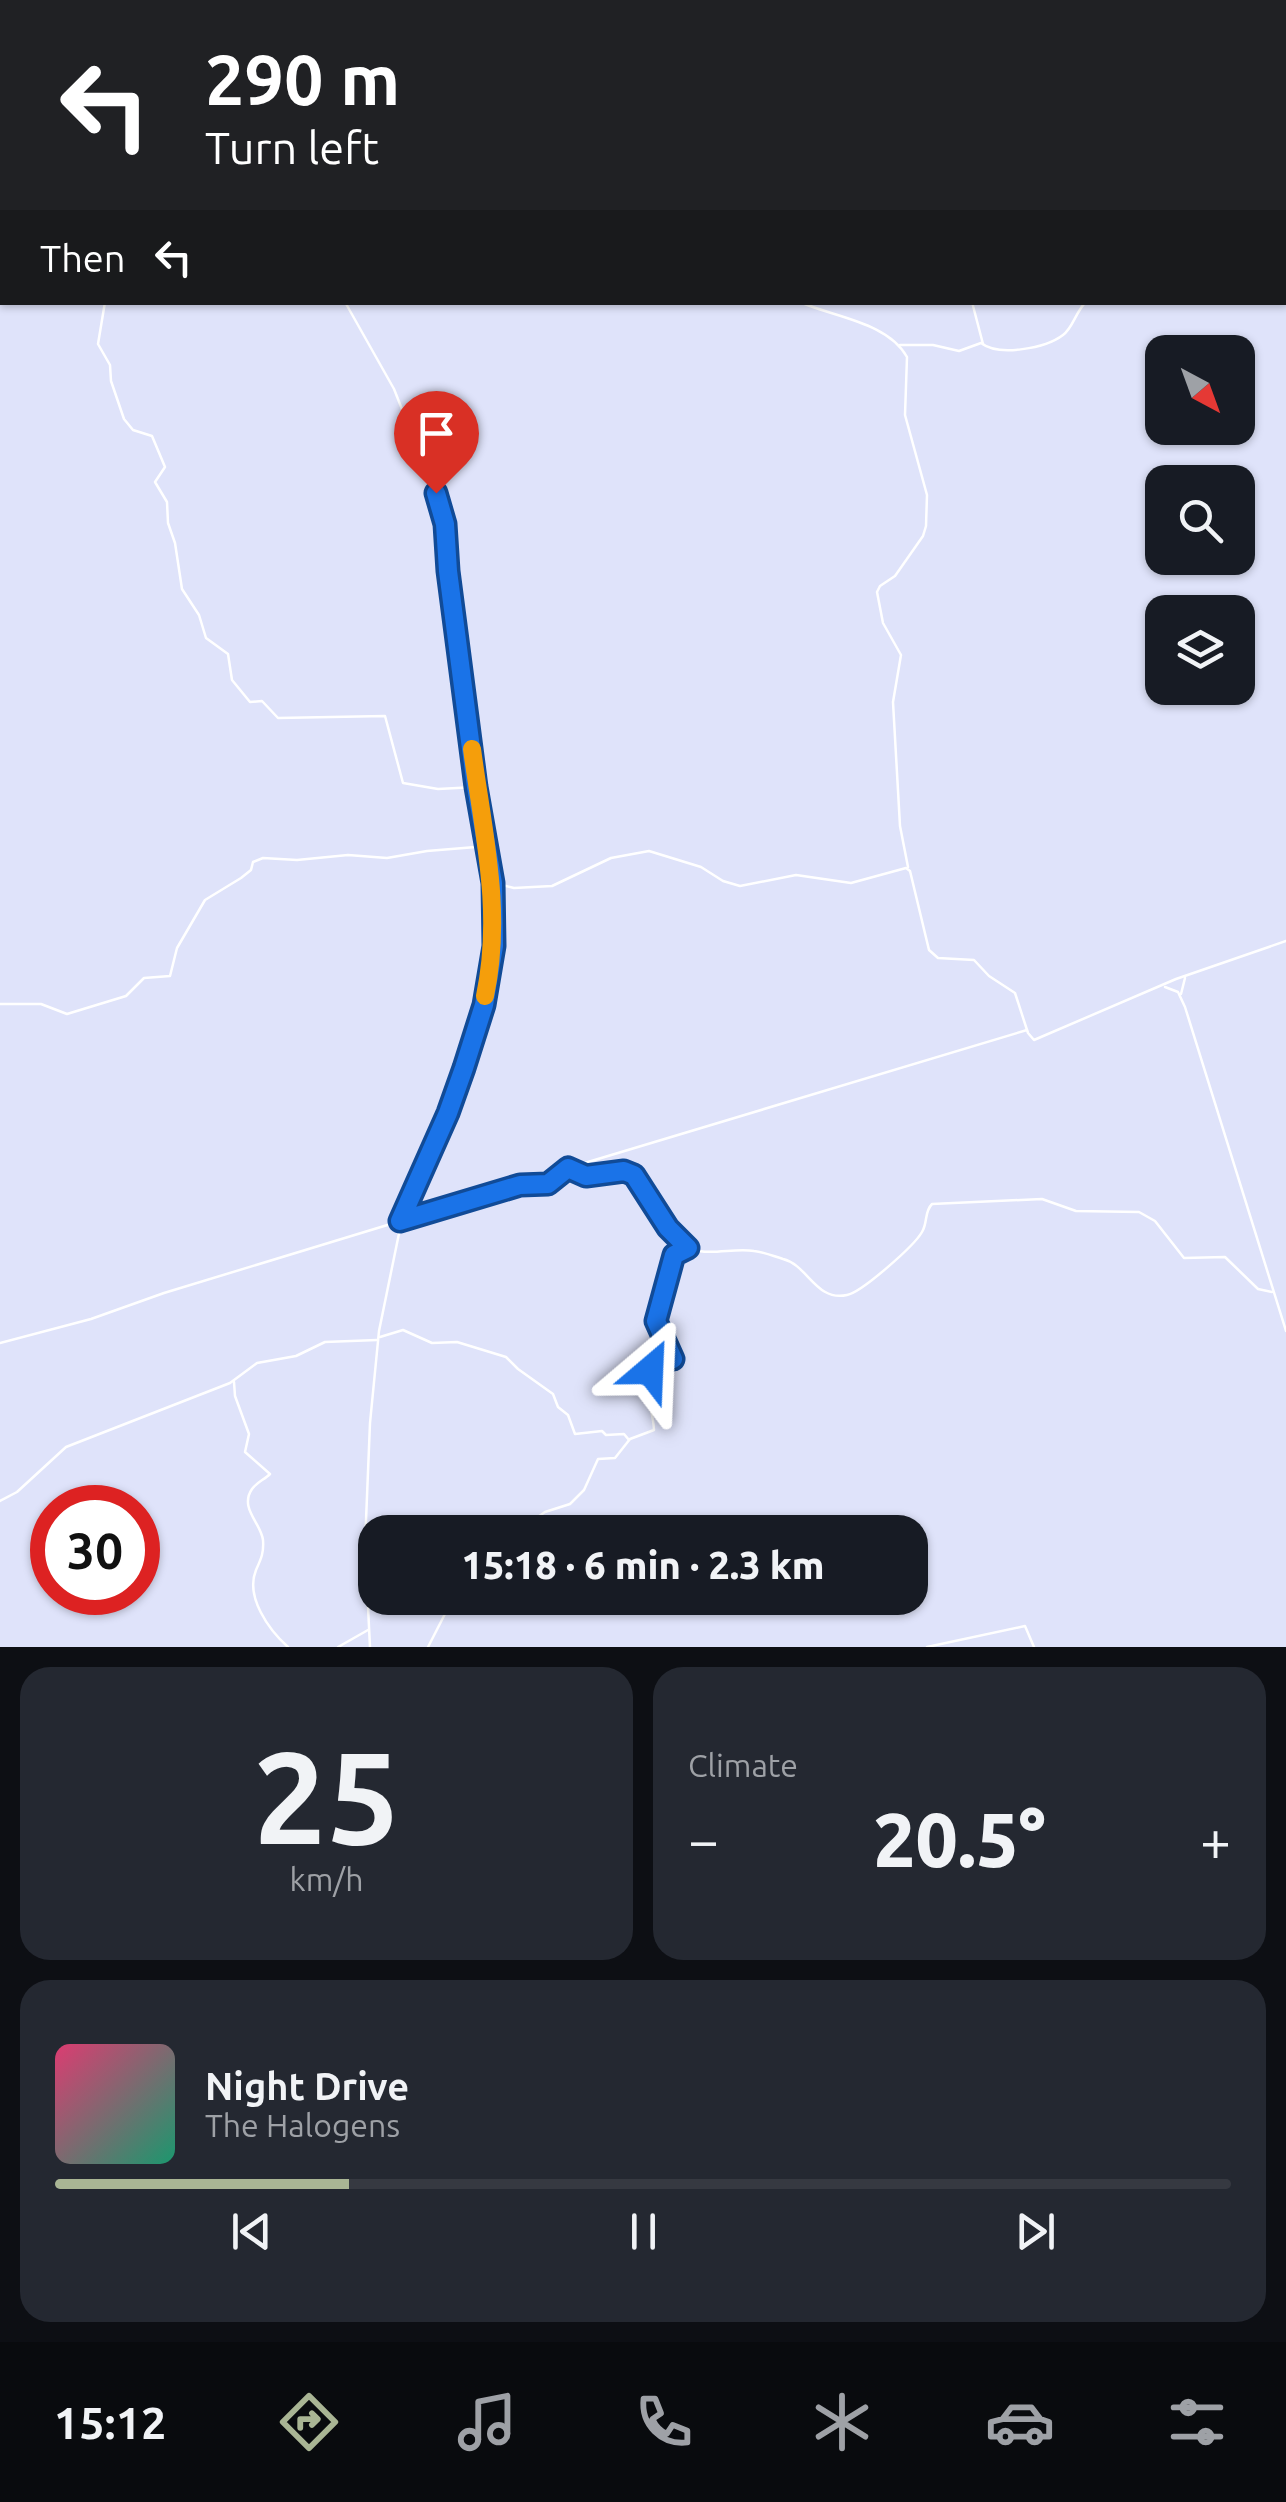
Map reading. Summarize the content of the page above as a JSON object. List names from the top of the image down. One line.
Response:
{"north":"bottom right","page":{"turn":["290 m","Turn left"],"then":"Then","limit":"30","trip":"15:18 · 6 min · 2.3 km","tile":[["25","km/h"],"Climate"],"heat":["−","20.5°","+"],"song":["Night Drive","The Halogens"],"tabs":"15:12"}}
